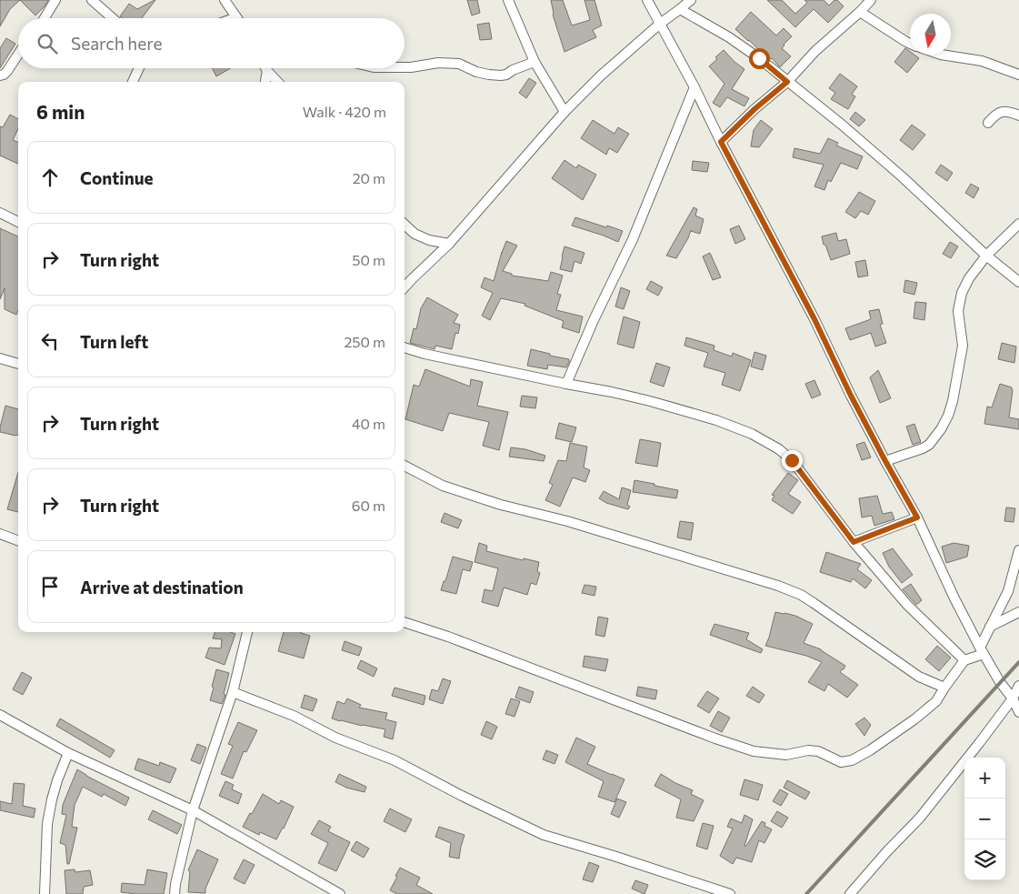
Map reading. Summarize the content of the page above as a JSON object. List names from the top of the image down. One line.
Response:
{"north":"bottom","page":{"search":"Search here","heading":["6 min","Walk · 420 m"],"list":[["Continue","20 m"],["Turn right","50 m"],["Turn left","250 m"],["Turn right","40 m"],["Turn right","60 m"],"Arrive at destination"],"map_buttons":["+","−"]}}
